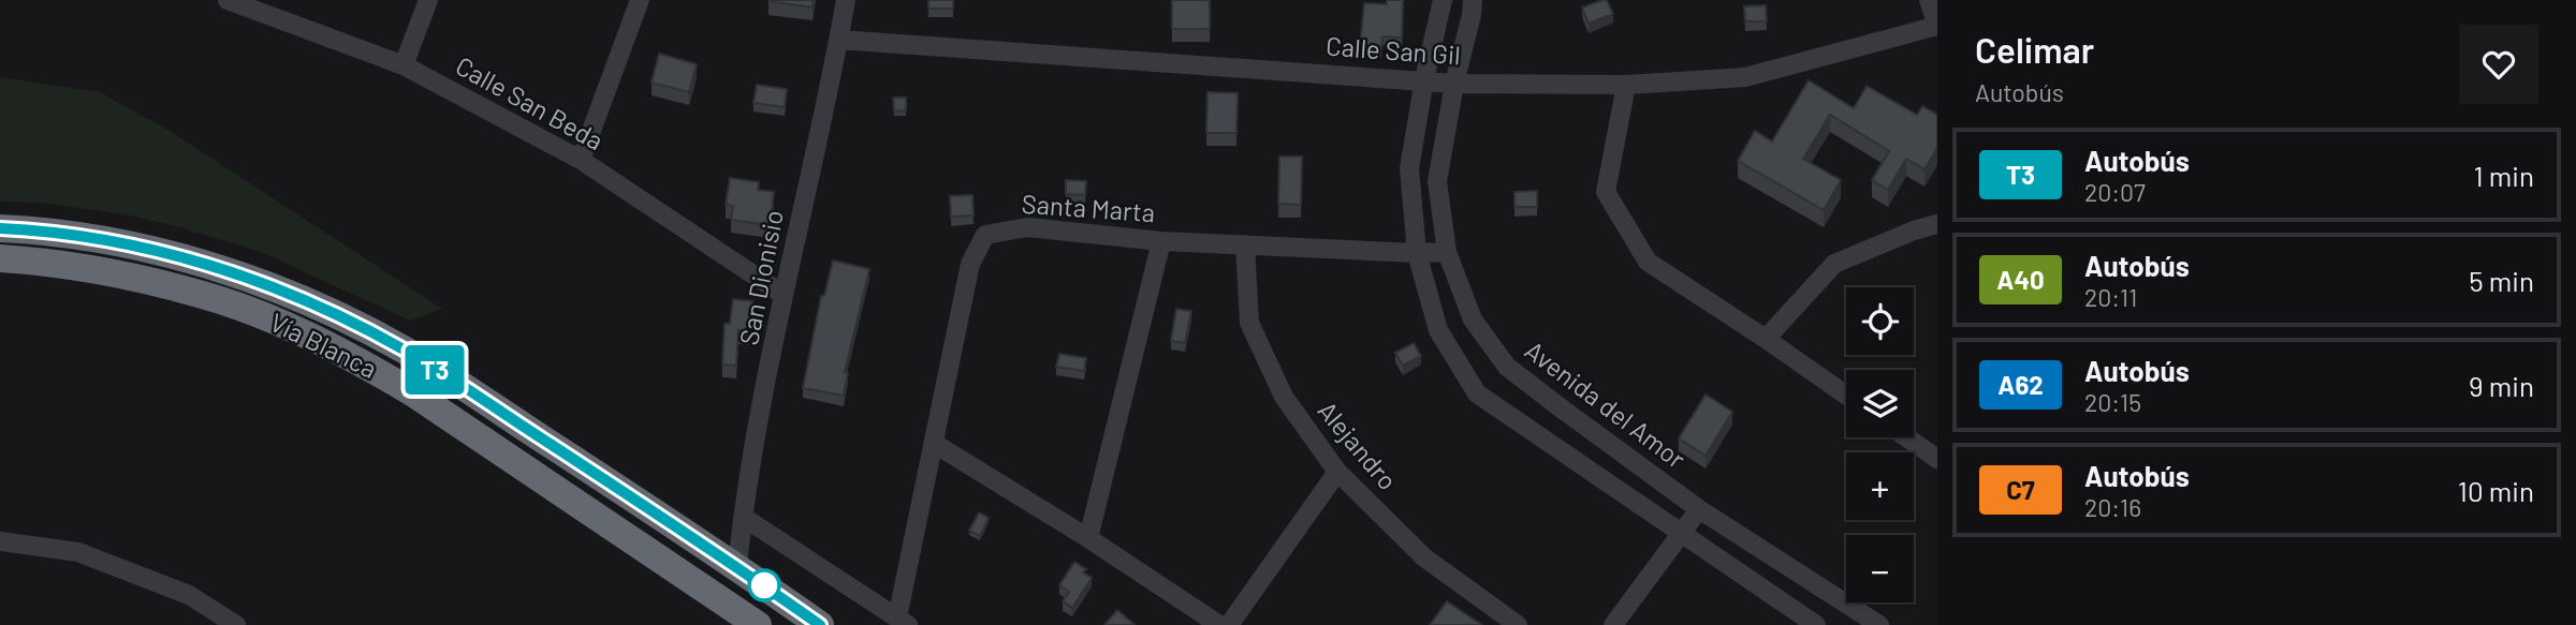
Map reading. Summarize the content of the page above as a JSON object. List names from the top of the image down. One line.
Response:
{"streets":{"highway":["Vía Blanca"],"street":["Calle San Gil","Calle San Beda","Santa Marta","San Dionisio","Avenida del Amor","Alejandro"]},"crossings":[["Calle San Gil","San Dionisio"],["Calle San Gil","Avenida del Amor"],["Calle San Beda","San Dionisio"],["Santa Marta","Avenida del Amor"],["Santa Marta","Alejandro"]],"lines":["bus line T3"],"page":{"on_map":"T3","heading":["Celimar","Autobús"],"list":[{"mark":"T3","name":"Autobús","note":"20:07","value":"1 min"},{"mark":"A40","name":"Autobús","note":"20:11","value":"5 min"},{"mark":"A62","name":"Autobús","note":"20:15","value":"9 min"},{"mark":"C7","name":"Autobús","note":"20:16","value":"10 min"}],"map_buttons":["+","−"]}}
